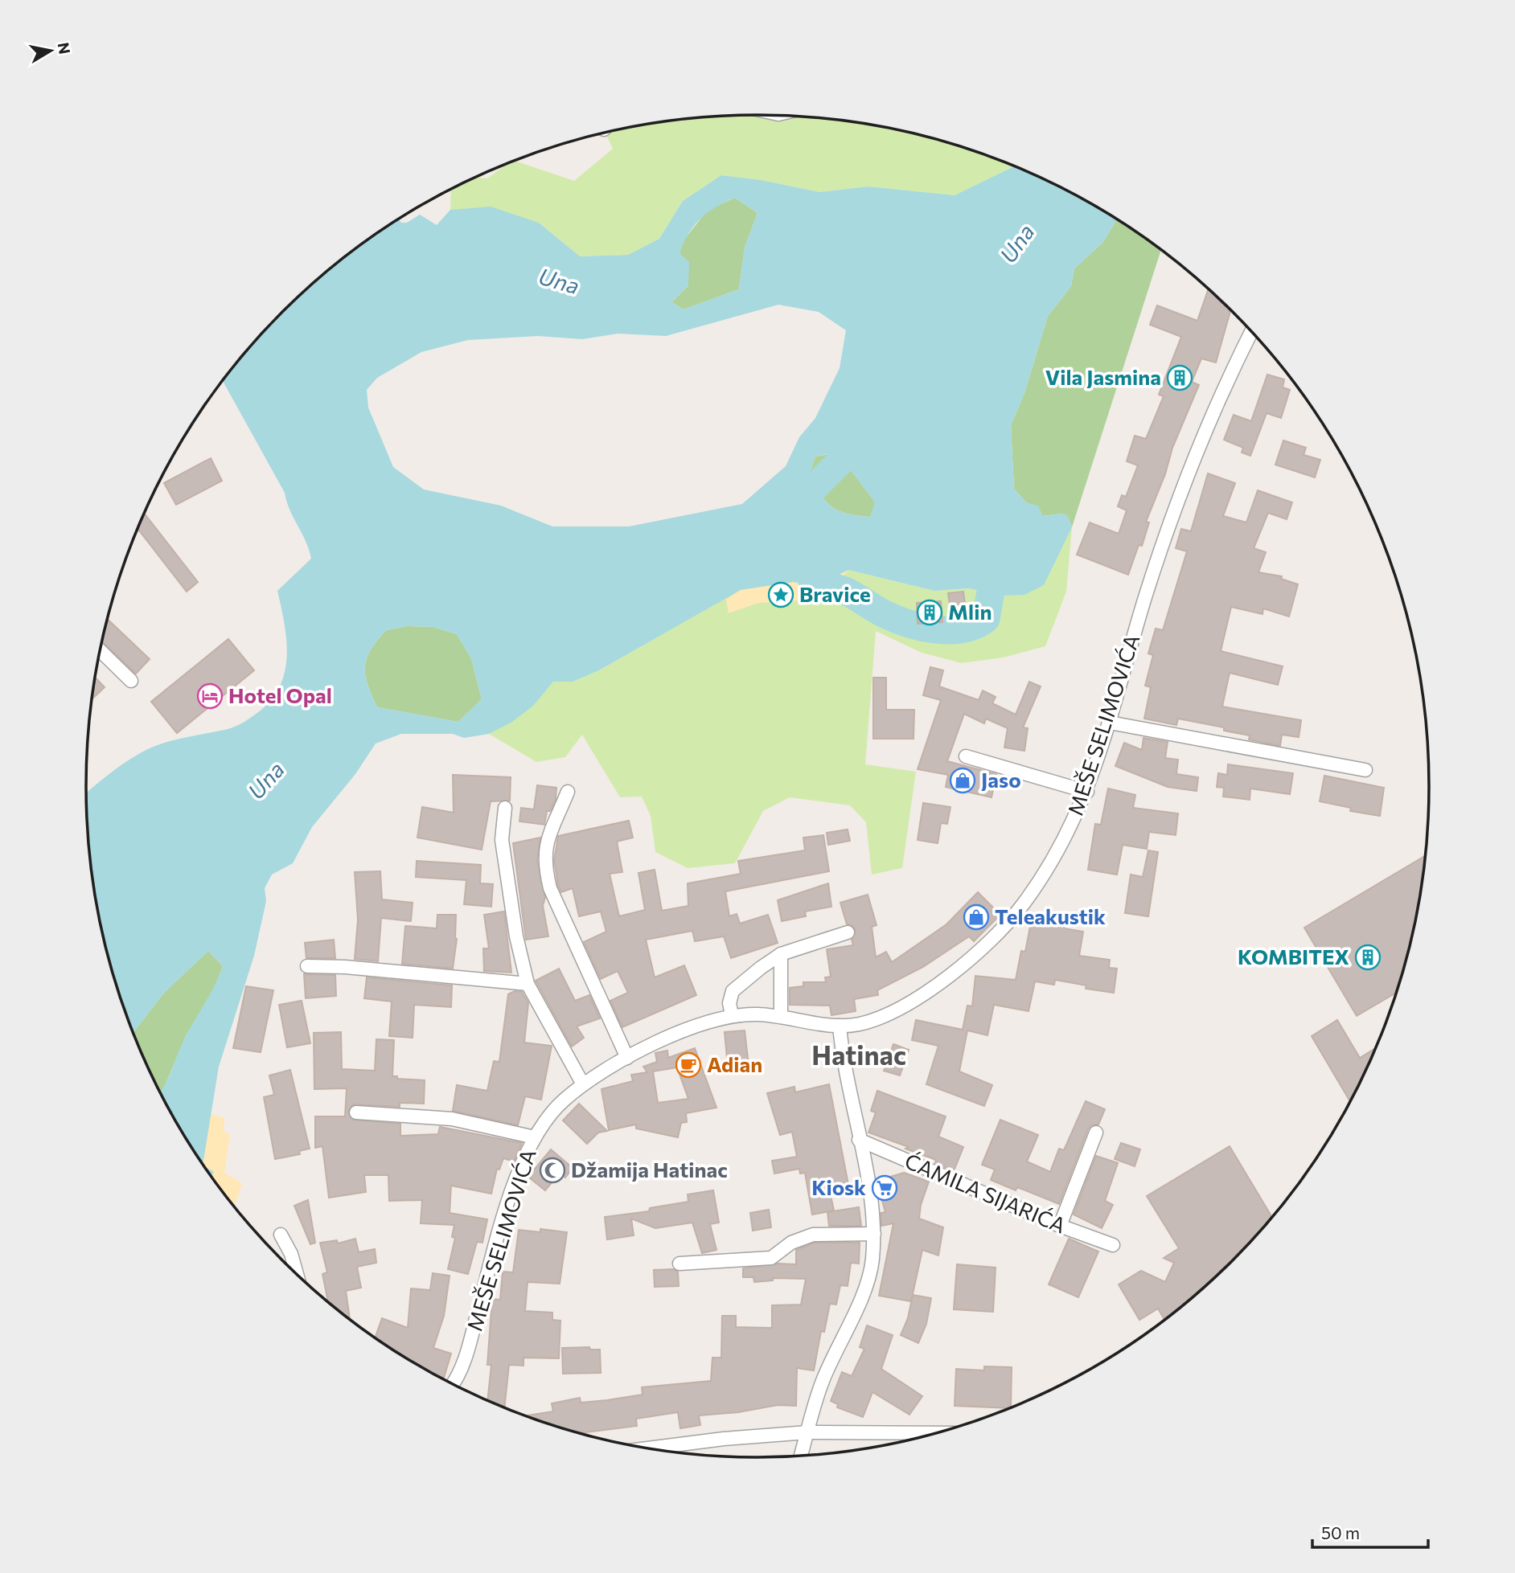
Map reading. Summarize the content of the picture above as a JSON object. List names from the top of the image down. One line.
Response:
{"streets":{"street":["MEŠE SELIMOVIĆA","ĆAMILA SIJARIĆA"]},"districts":["Hatinac"],"water":["Una"],"places":{"building":["Vila Jasmina","Mlin","KOMBITEX"],"place":["Bravice"],"hotel":["Hotel Opal"],"shop":["Jaso","Teleakustik"],"cafe":["Adian"],"mosque":["Džamija Hatinac"],"supermarket":["Kiosk"]},"scale_bar":"50 m","north":"right"}
